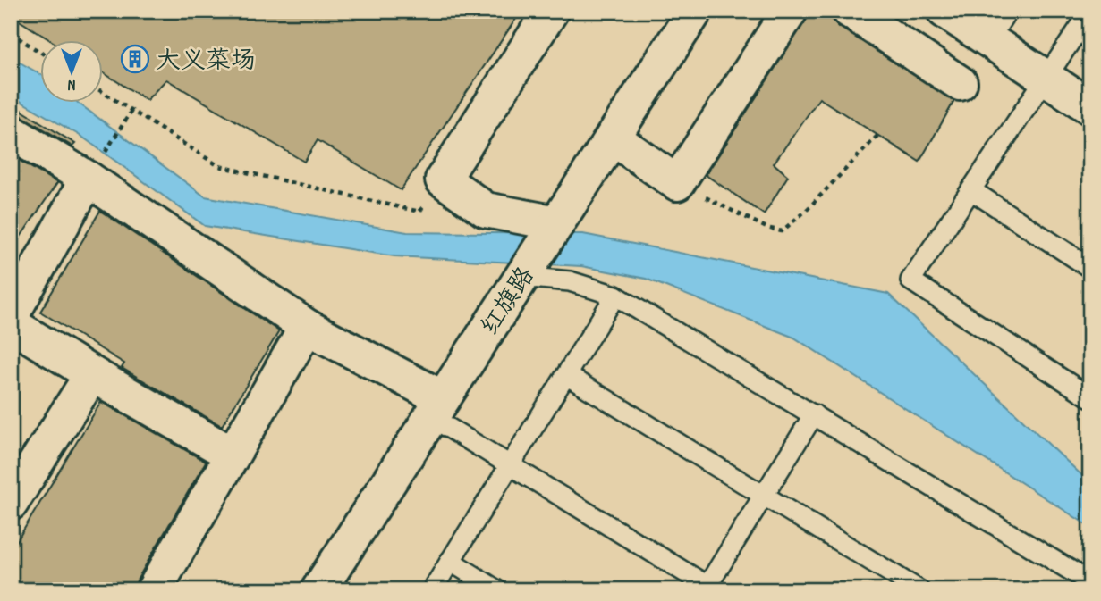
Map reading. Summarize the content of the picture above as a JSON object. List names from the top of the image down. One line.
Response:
{"streets":{"street":["红旗路"]},"places":{"building":["大义菜场"]},"north":"bottom"}
